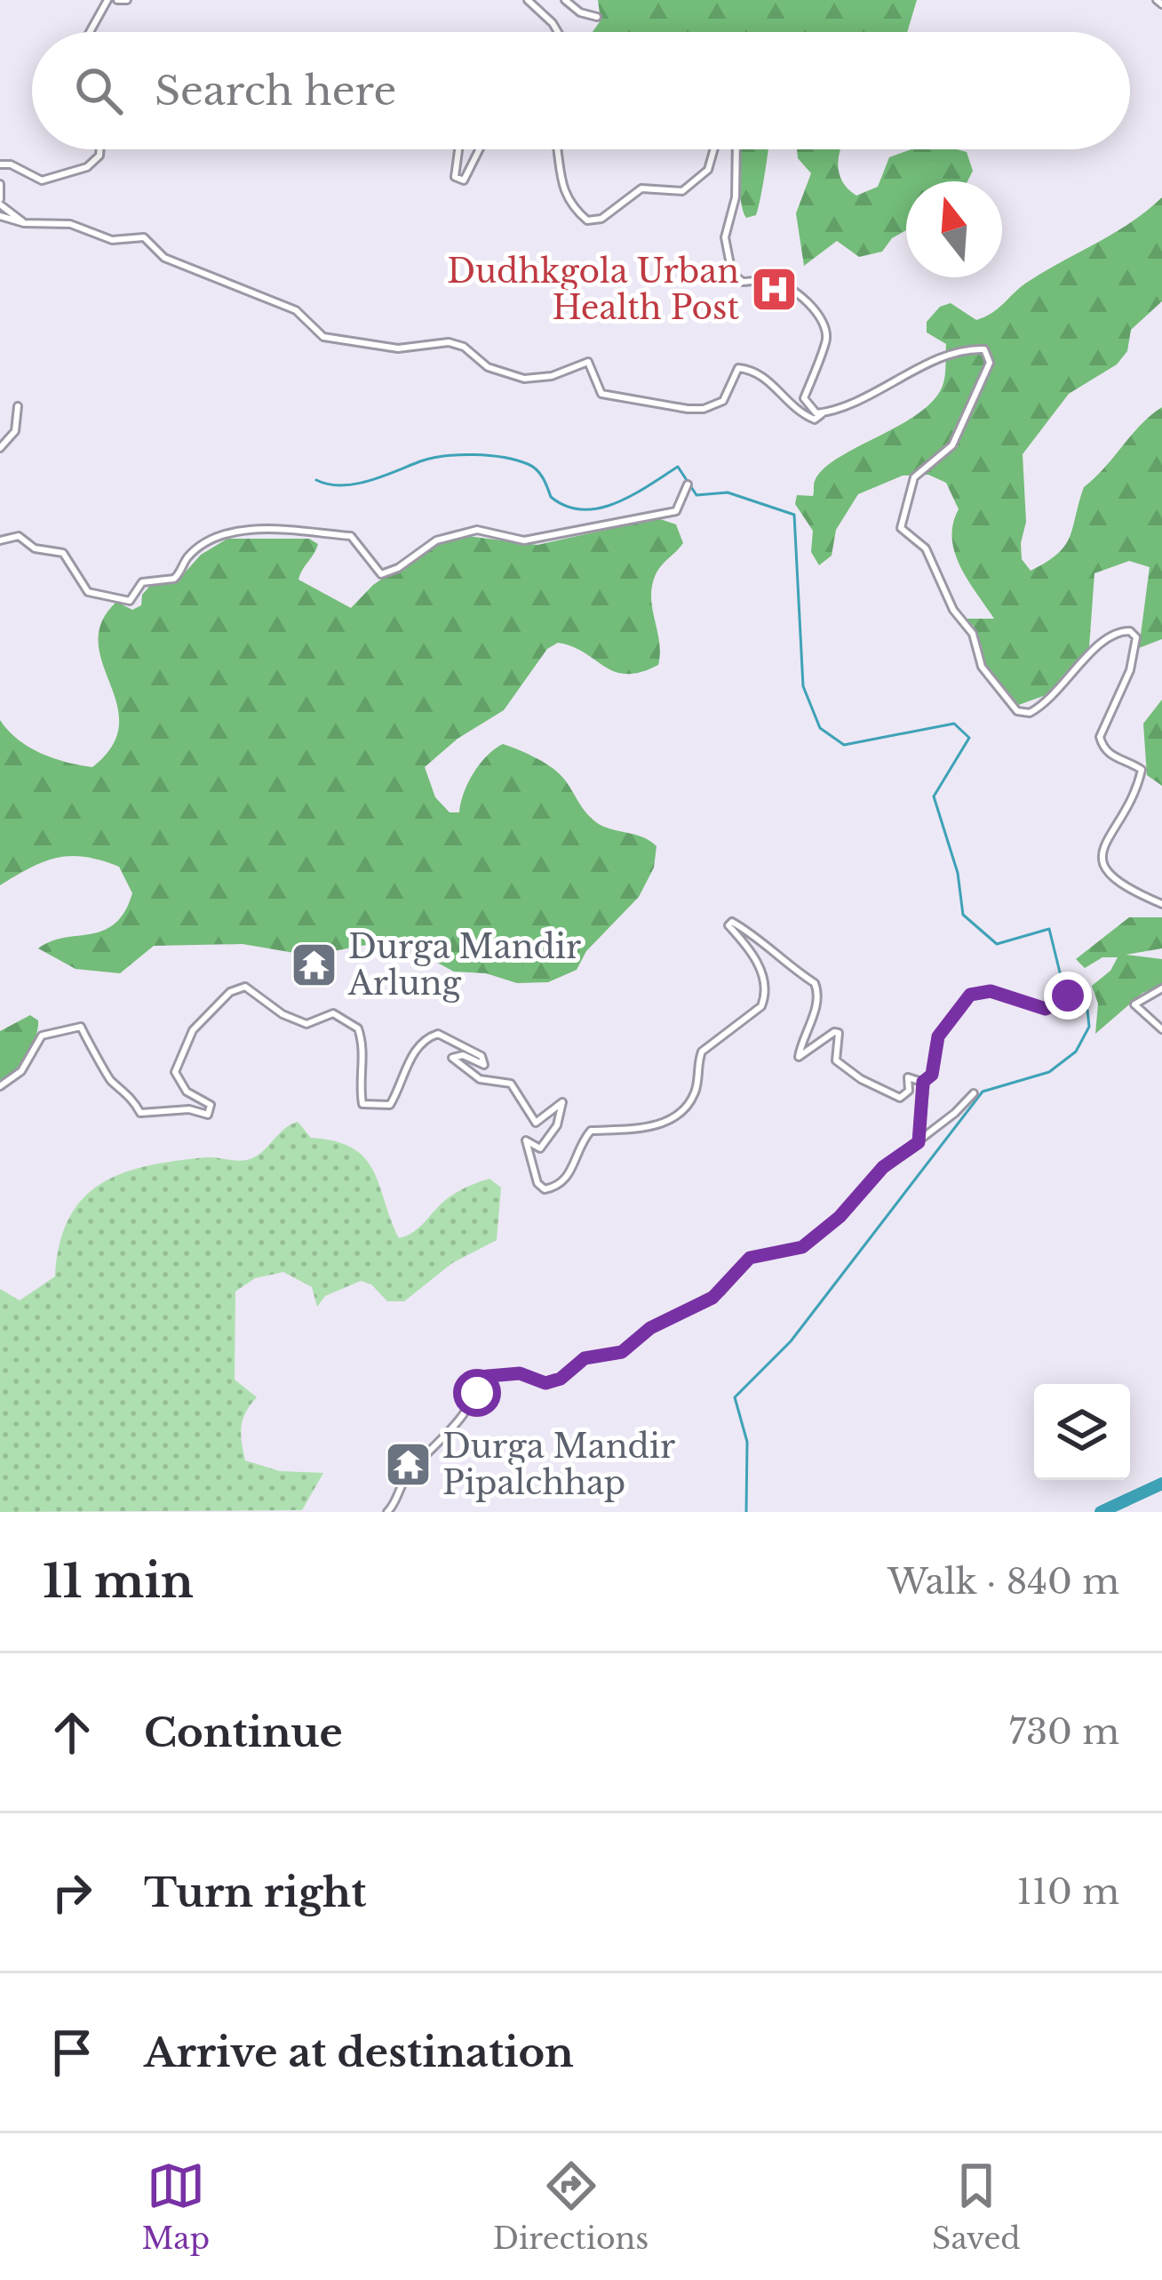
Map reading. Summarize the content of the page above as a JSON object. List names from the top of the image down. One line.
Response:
{"places":{"hospital":["Dudhkgola Urban Health Post"],"temple":["Durga Mandir Arlung","Durga Mandir Pipalchhap"]},"north":"top","page":{"search":"Search here","heading":["11 min","Walk · 840 m"],"list":[["Continue","730 m"],["Turn right","110 m"],"Arrive at destination"],"nav":["Map","Directions","Saved"]}}
